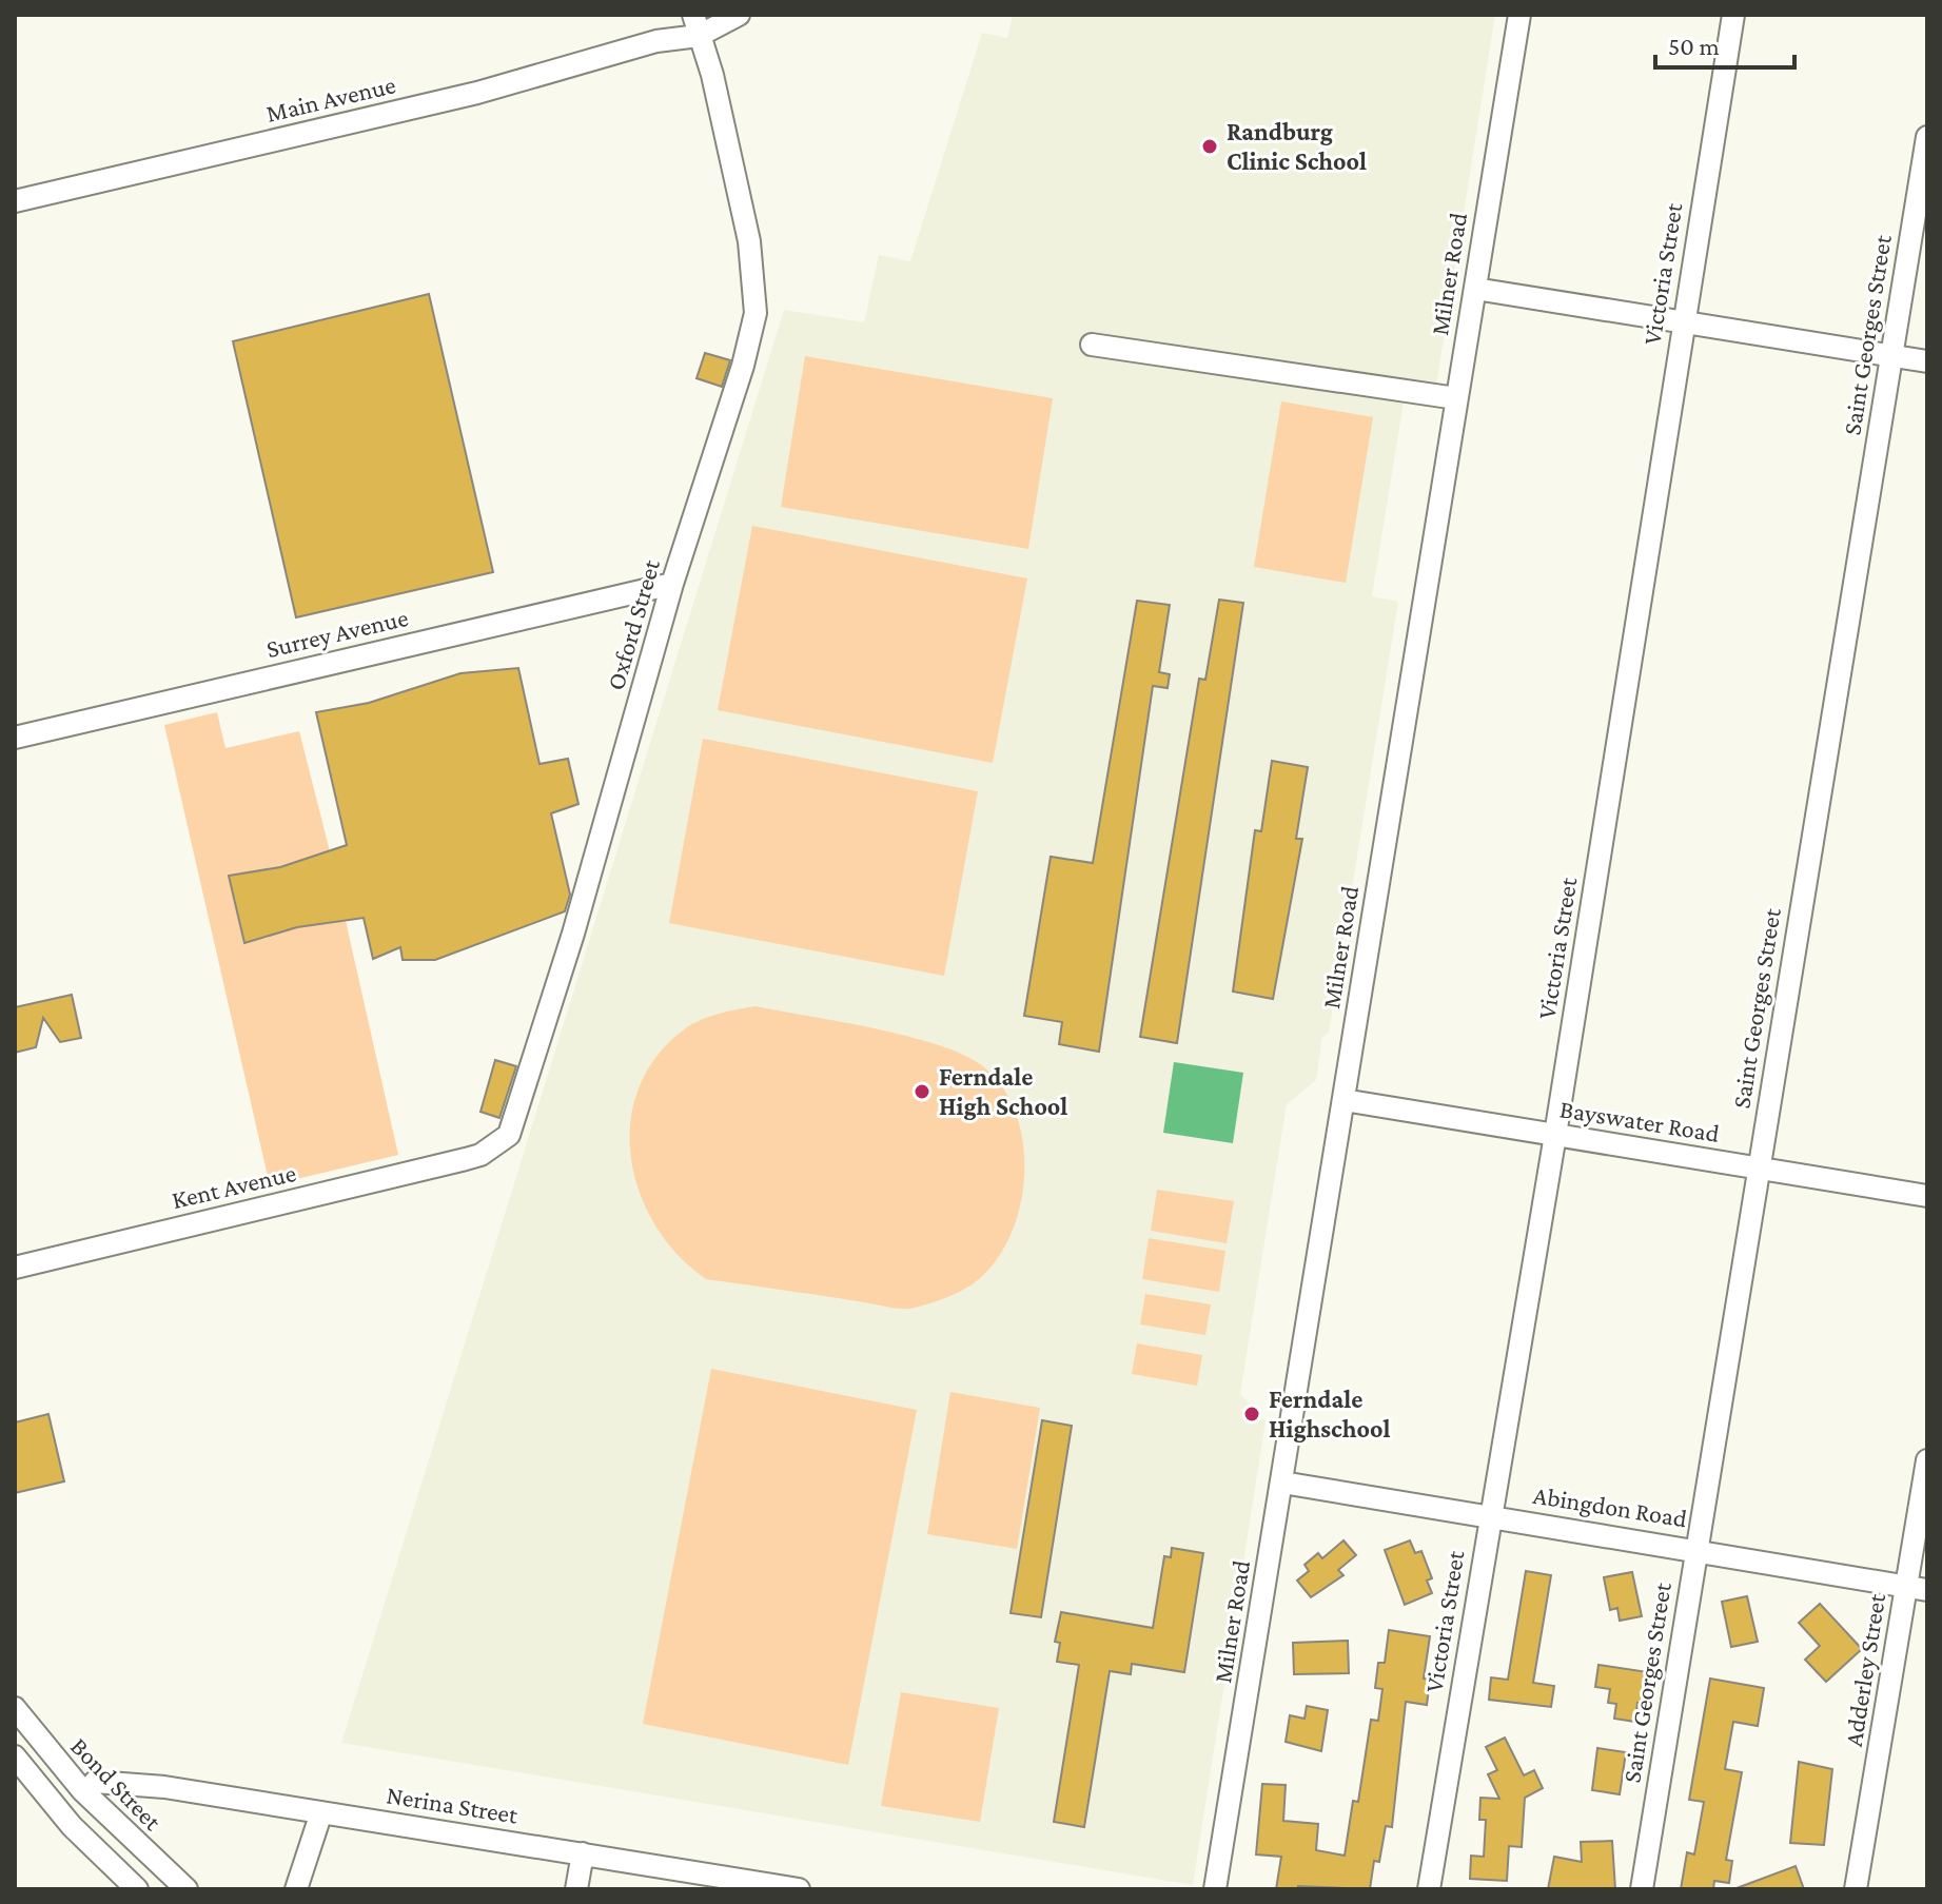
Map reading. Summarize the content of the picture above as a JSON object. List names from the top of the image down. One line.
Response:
{"streets":{"street":["Main Avenue","Milner Road","Victoria Street","Saint Georges Street","Oxford Street","Surrey Avenue","Bayswater Road","Kent Avenue","Abingdon Road","Adderley Street","Bond Street","Nerina Street"]},"crossings":[["Main Avenue","Oxford Street"],["Milner Road","Bayswater Road"],["Milner Road","Abingdon Road"],["Victoria Street","Bayswater Road"],["Victoria Street","Abingdon Road"],["Saint Georges Street","Bayswater Road"],["Saint Georges Street","Abingdon Road"],["Oxford Street","Surrey Avenue"],["Oxford Street","Kent Avenue"],["Abingdon Road","Adderley Street"]],"places":["Randburg Clinic School","Ferndale High School","Ferndale Highschool"],"scale_bar":"50 m"}
